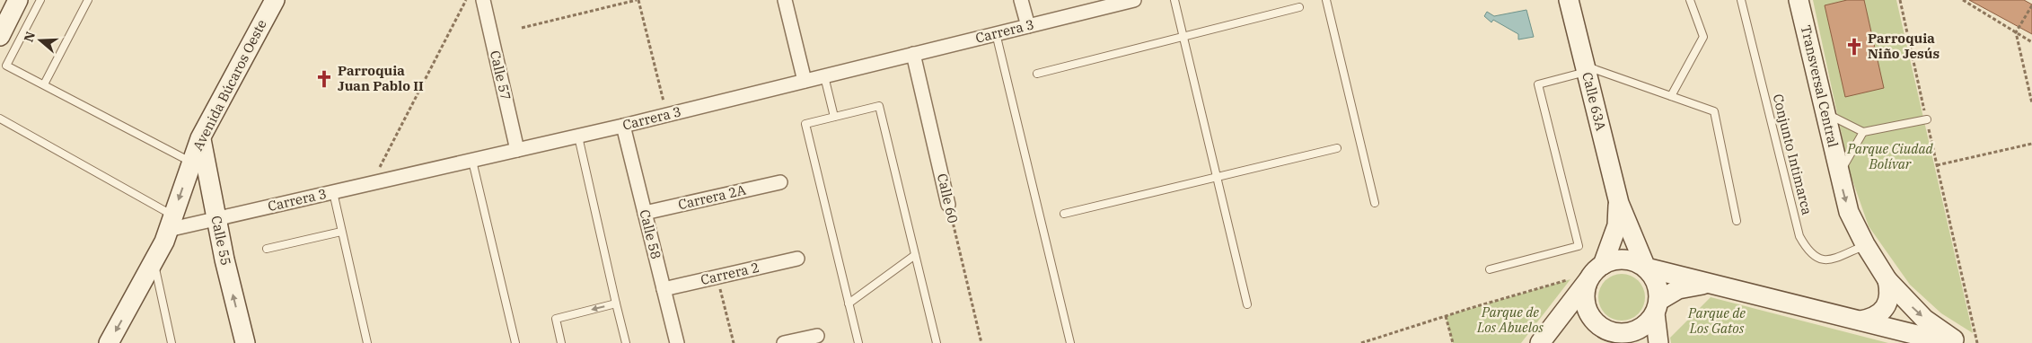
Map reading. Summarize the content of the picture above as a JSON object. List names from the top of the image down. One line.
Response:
{"streets":{"main road":["Avenida Búcaros Oeste","Transversal Central","Calle 63A","Calle 55"],"street":["Carrera 3","Calle 57","Carrera 2A","Calle 60","Calle 58","Carrera 2"],"lane":["Conjunto Intimarca"]},"crossings":[["Carrera 3","Calle 57"],["Carrera 3","Avenida Búcaros Oeste"],["Carrera 3","Calle 60"],["Carrera 3","Calle 58"],["Carrera 3","Calle 55"],["Avenida Búcaros Oeste","Calle 55"],["Transversal Central","Conjunto Intimarca"],["Carrera 2A","Calle 58"],["Calle 58","Carrera 2"]],"one_way":["Avenida Búcaros Oeste","Transversal Central","Calle 55"],"parks":["Parque Ciudad Bolívar","Parque de Los Abuelos","Parque de Los Gatos"],"places":{"church":["Parroquia Niño Jesús","Parroquia Juan Pablo II"]},"north":"left"}
